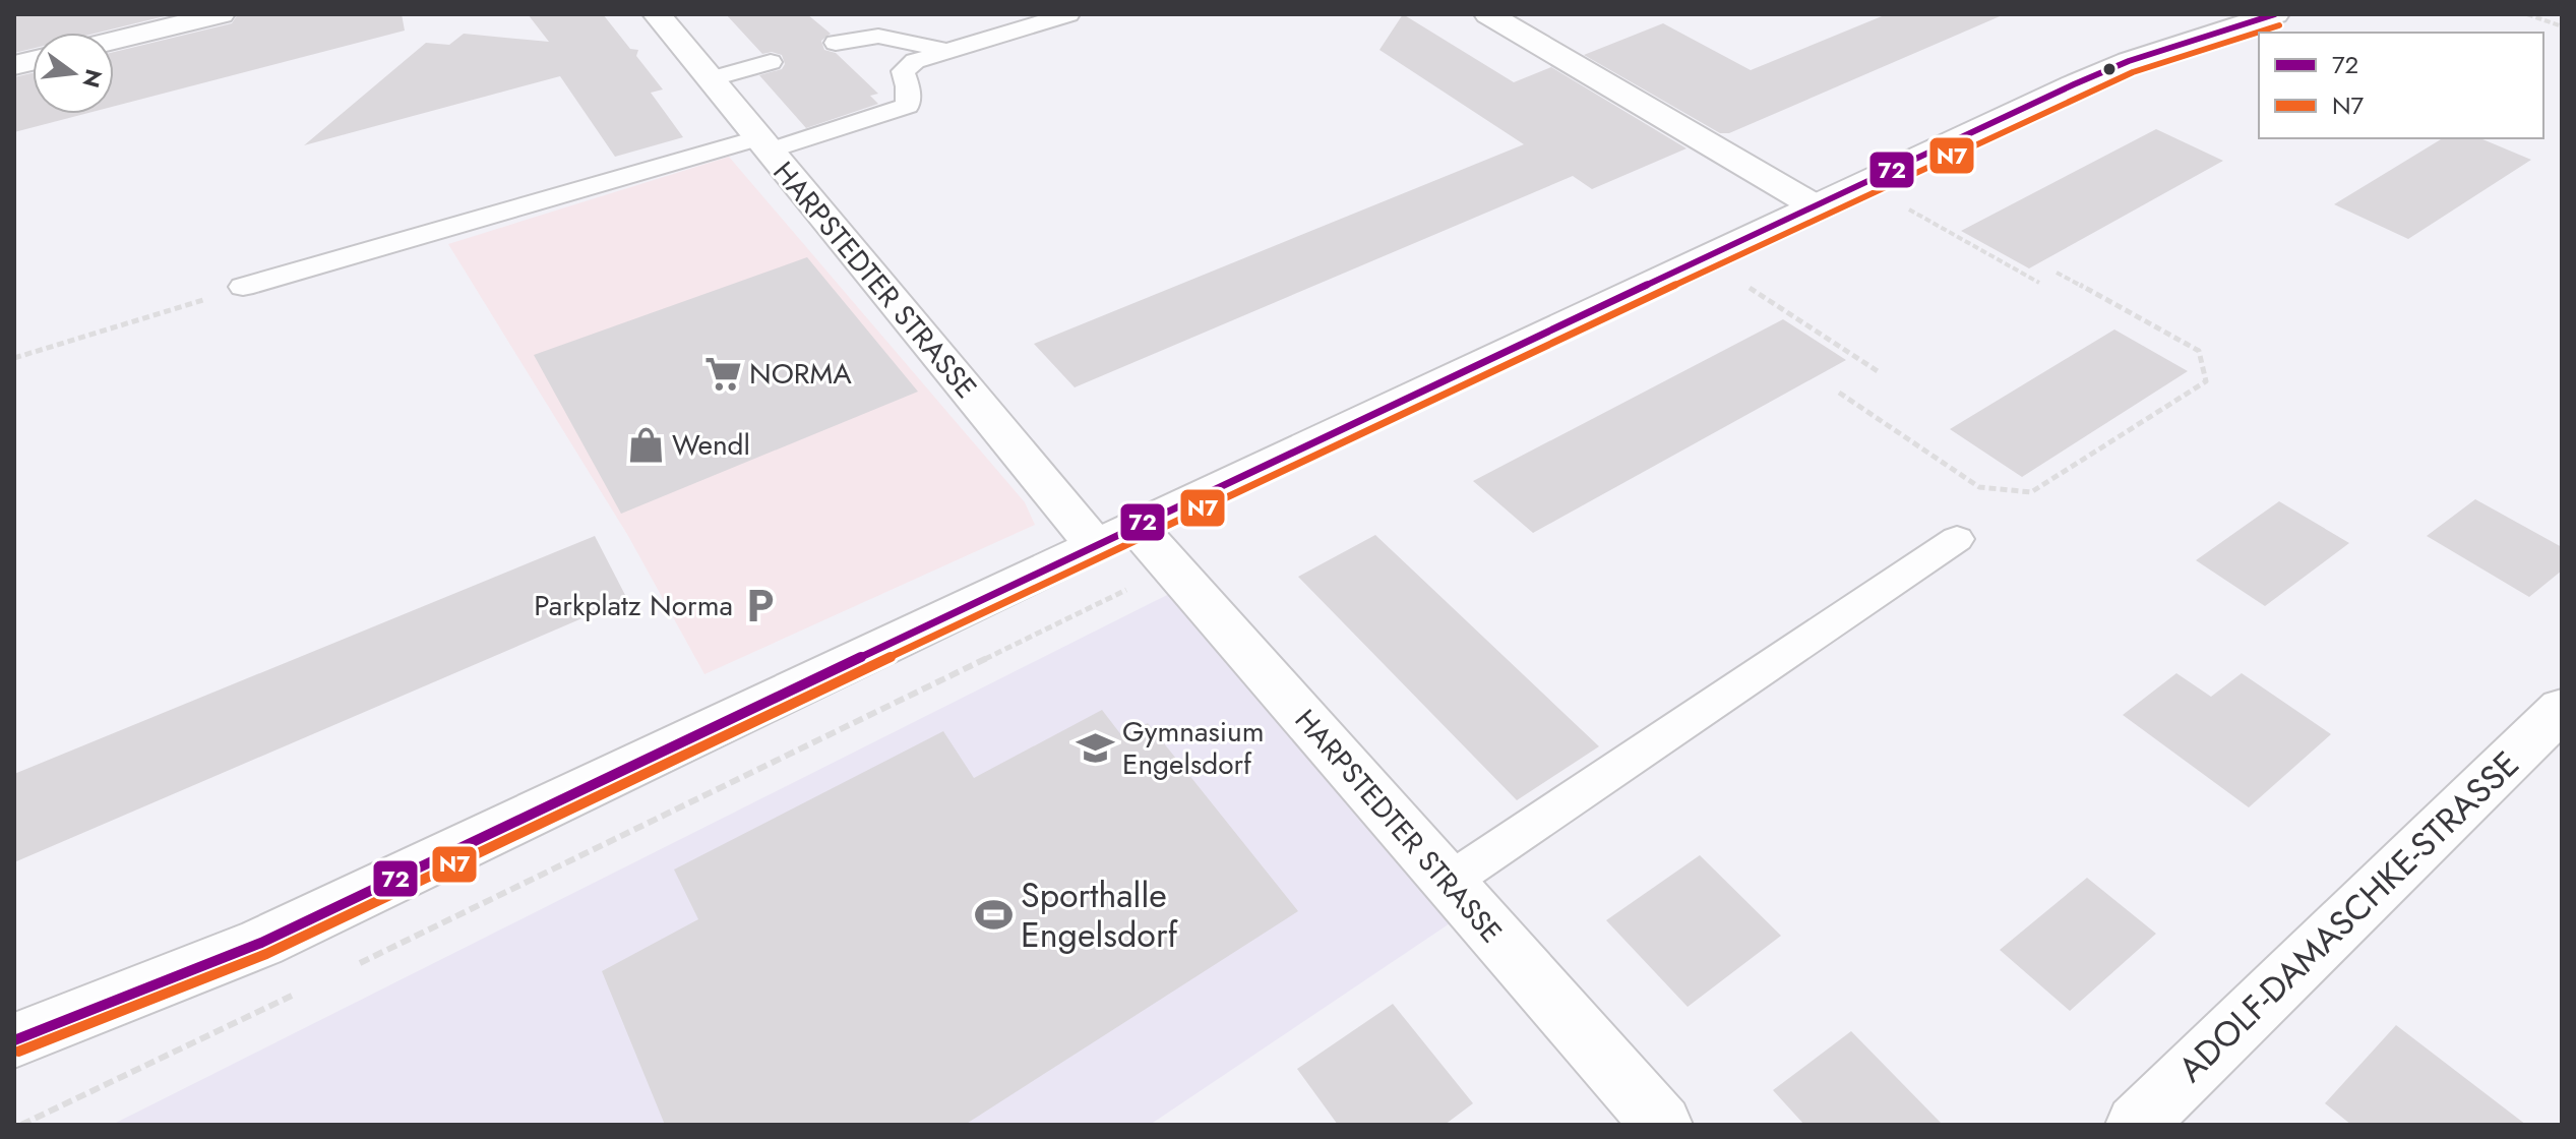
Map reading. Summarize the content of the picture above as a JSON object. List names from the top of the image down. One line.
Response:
{"streets":{"street":["HARPSTEDTER STRASSE","ADOLF-DAMASCHKE-STRASSE"]},"places":{"supermarket":["NORMA"],"shop":["Wendl"],"parking":["Parkplatz Norma"],"school or university":["Gymnasium Engelsdorf"],"sports":["Sporthalle Engelsdorf"]},"lines":["transit line 72","transit line N7"],"legend":["72","N7"],"north":"right"}
